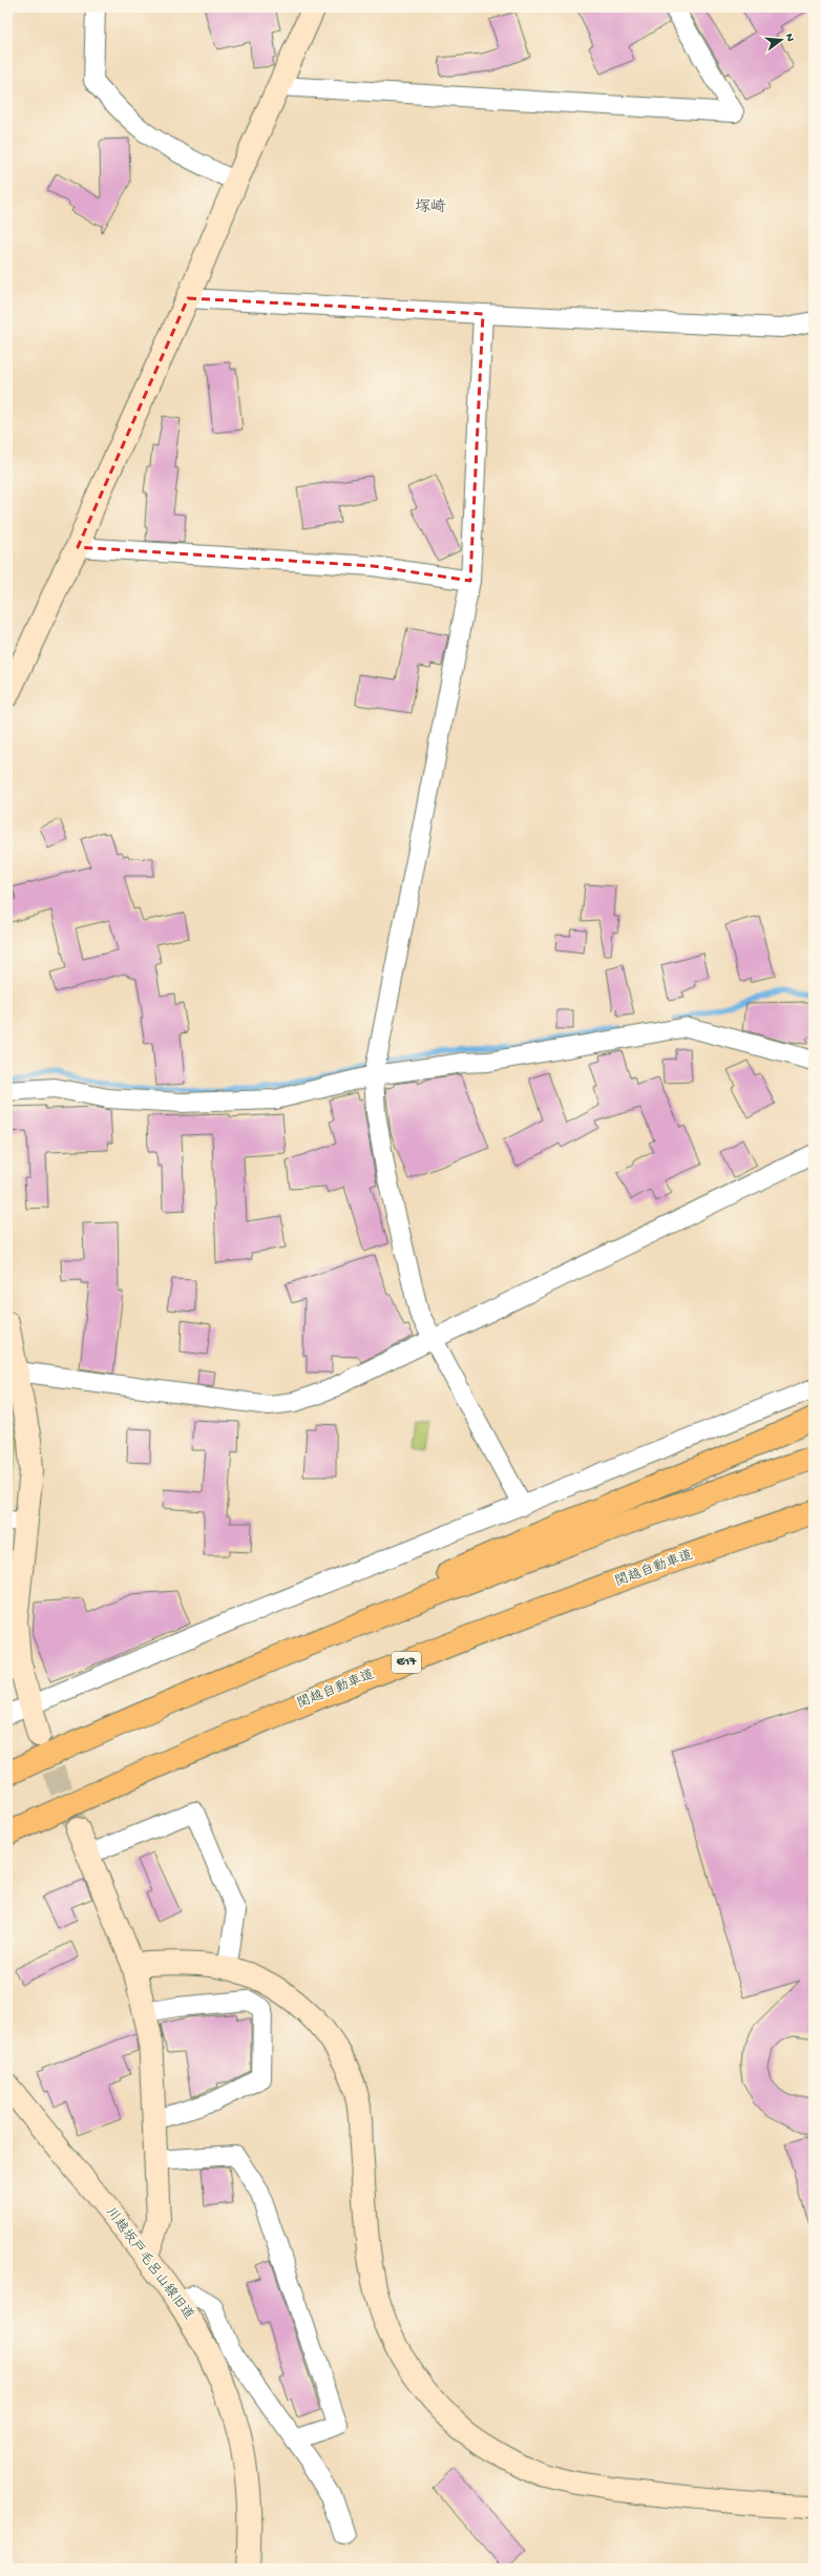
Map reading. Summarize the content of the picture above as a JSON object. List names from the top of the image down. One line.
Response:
{"streets":{"highway":["関越自動車道","E17"],"street":["川越坂戸毛呂山線旧道"]},"districts":["塚崎"],"north":"right"}
